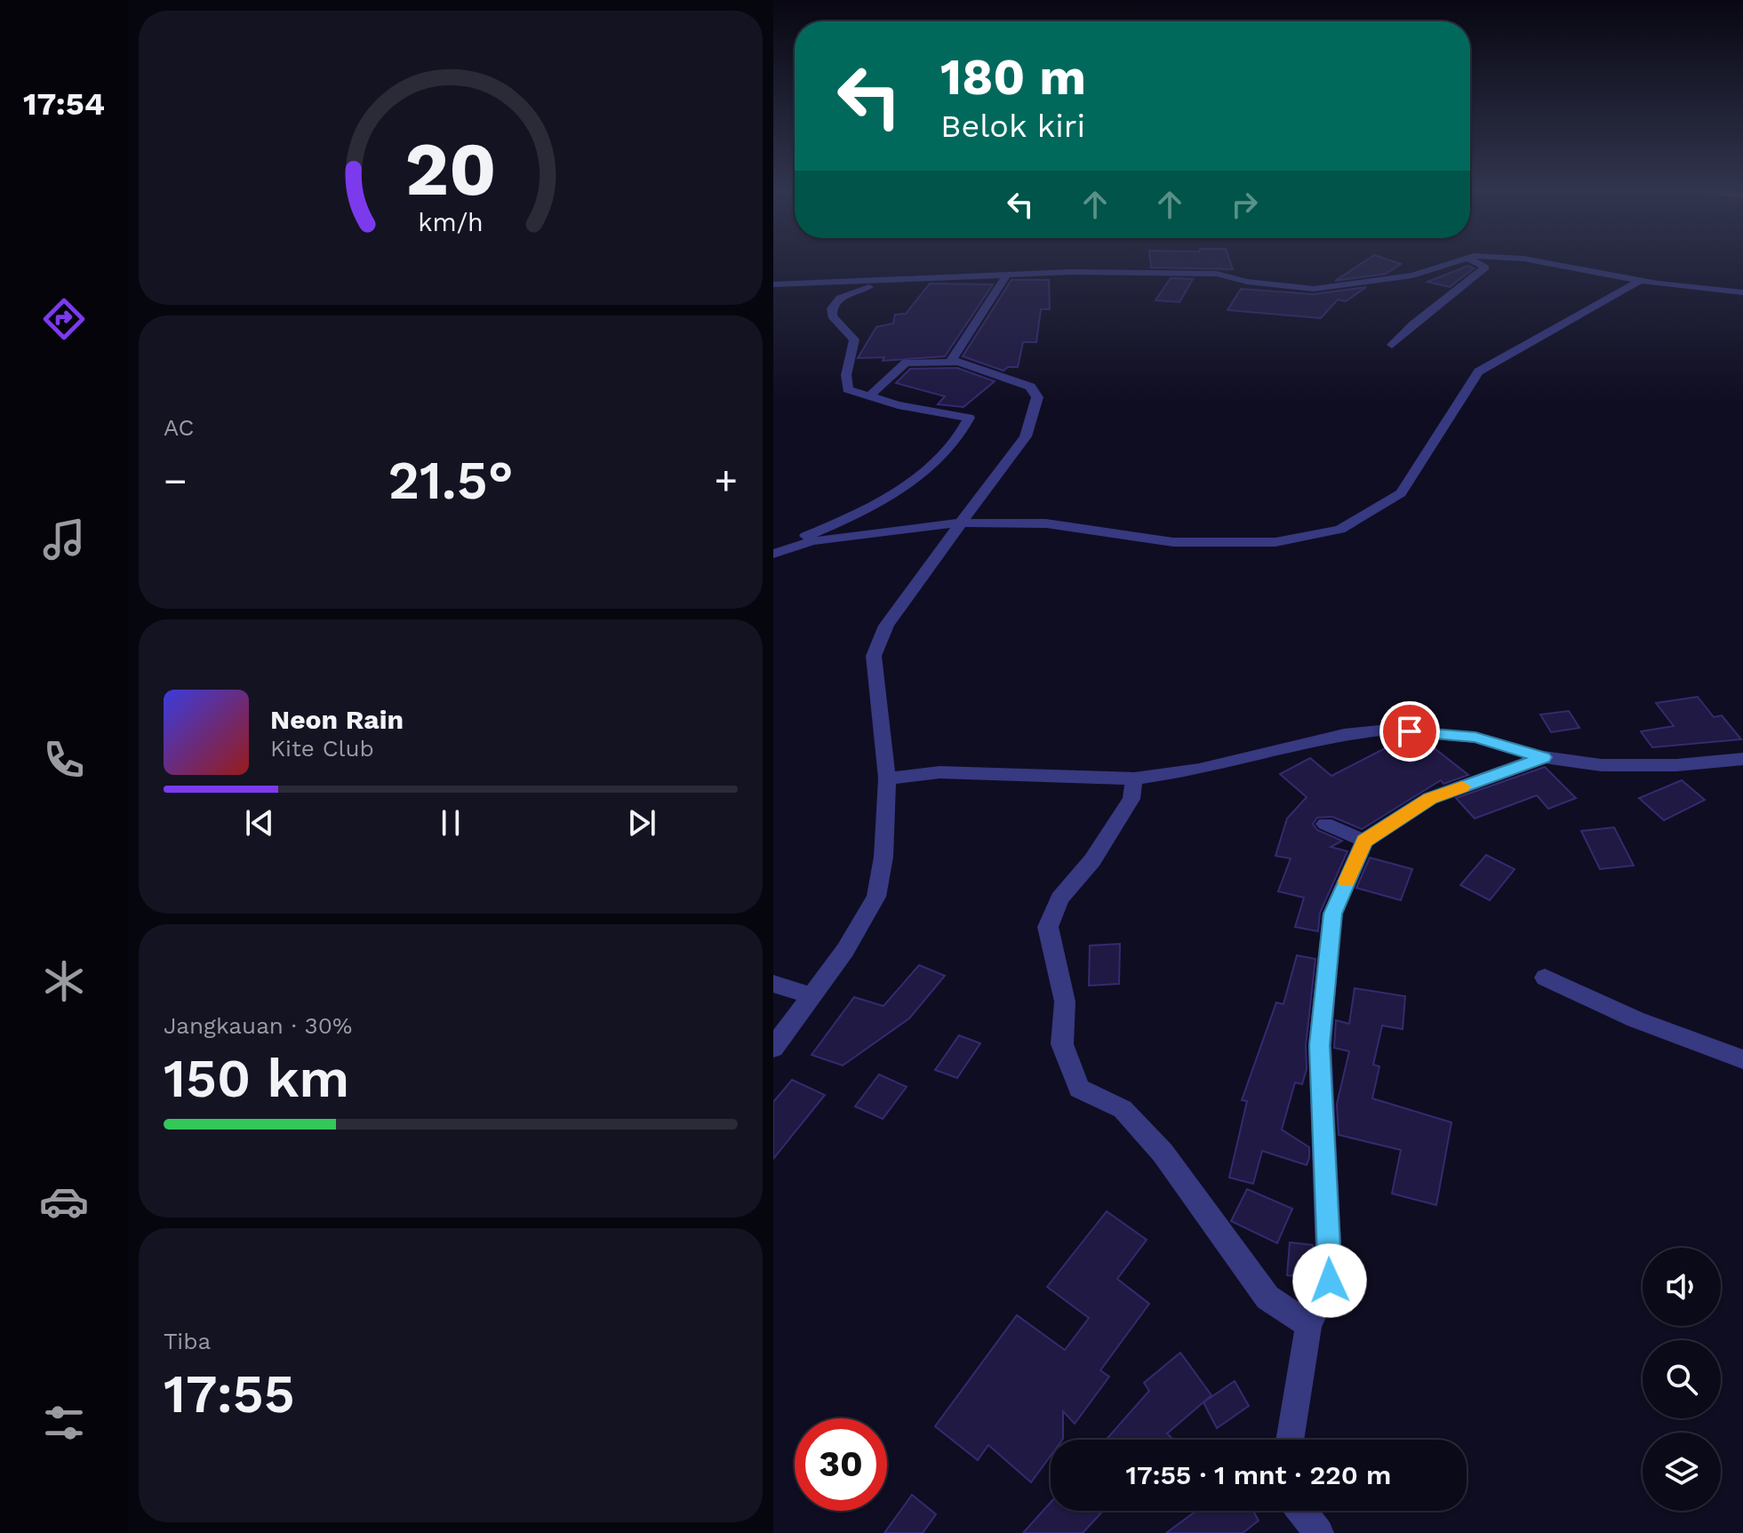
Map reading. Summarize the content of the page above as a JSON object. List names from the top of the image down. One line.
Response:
{"page":{"tabs":"17:54","turn":["180 m","Belok kiri"],"tile":["AC",["Jangkauan · 30%","150 km"],["Tiba","17:55"]],"heat":["−","21.5°","+"],"song":["Neon Rain","Kite Club"],"limit":"30","trip":"17:55 · 1 mnt · 220 m","gauge":["20","km/h"]}}
